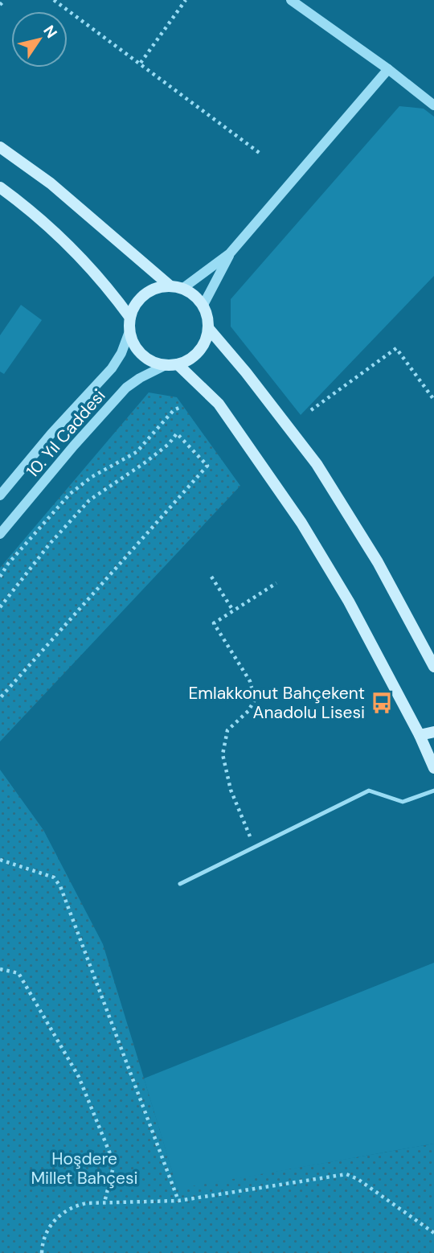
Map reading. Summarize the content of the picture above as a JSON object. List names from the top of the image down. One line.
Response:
{"streets":{"street":["10. Yıl Caddesi"]},"parks":["Hoşdere Millet Bahçesi"],"places":{"bus stop":["Emlakkonut Bahçekent Anadolu Lisesi"]},"north":"top right"}
